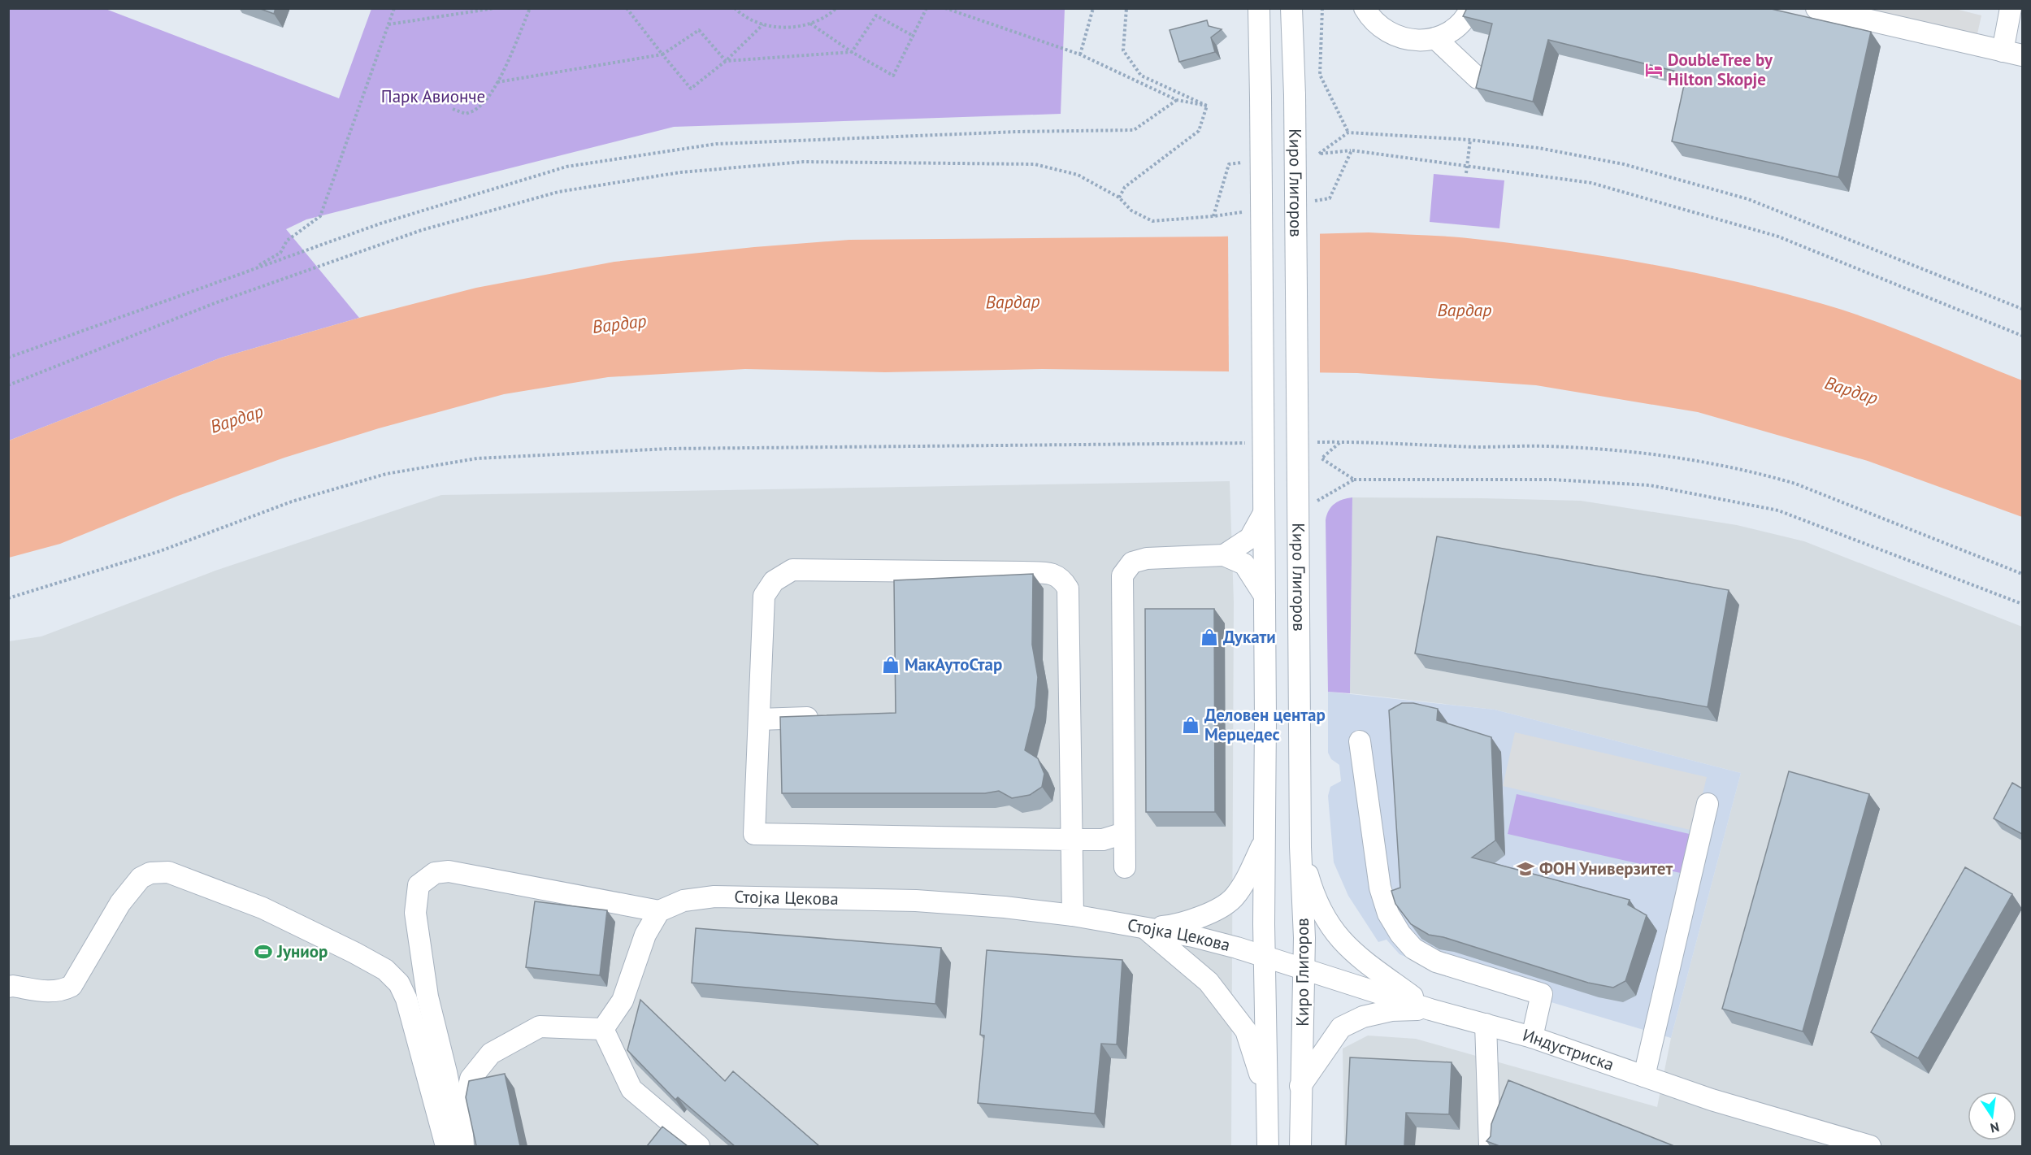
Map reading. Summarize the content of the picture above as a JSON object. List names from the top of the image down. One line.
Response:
{"streets":{"street":["Киро Глигоров","Стојка Цекова","Индустриска"]},"crossings":[["Киро Глигоров","Стојка Цекова"],["Киро Глигоров","Индустриска"],["Стојка Цекова","Индустриска"]],"water":["Вардар"],"parks":["Парк Авионче"],"places":{"hotel":["DoubleTree by Hilton Skopje"],"shop":["Дукати","МакАутоСтар","Деловен центар Мерцедес"],"school or university":["ФОН Универзитет"],"sports":["Јуниор"]},"north":"bottom"}
